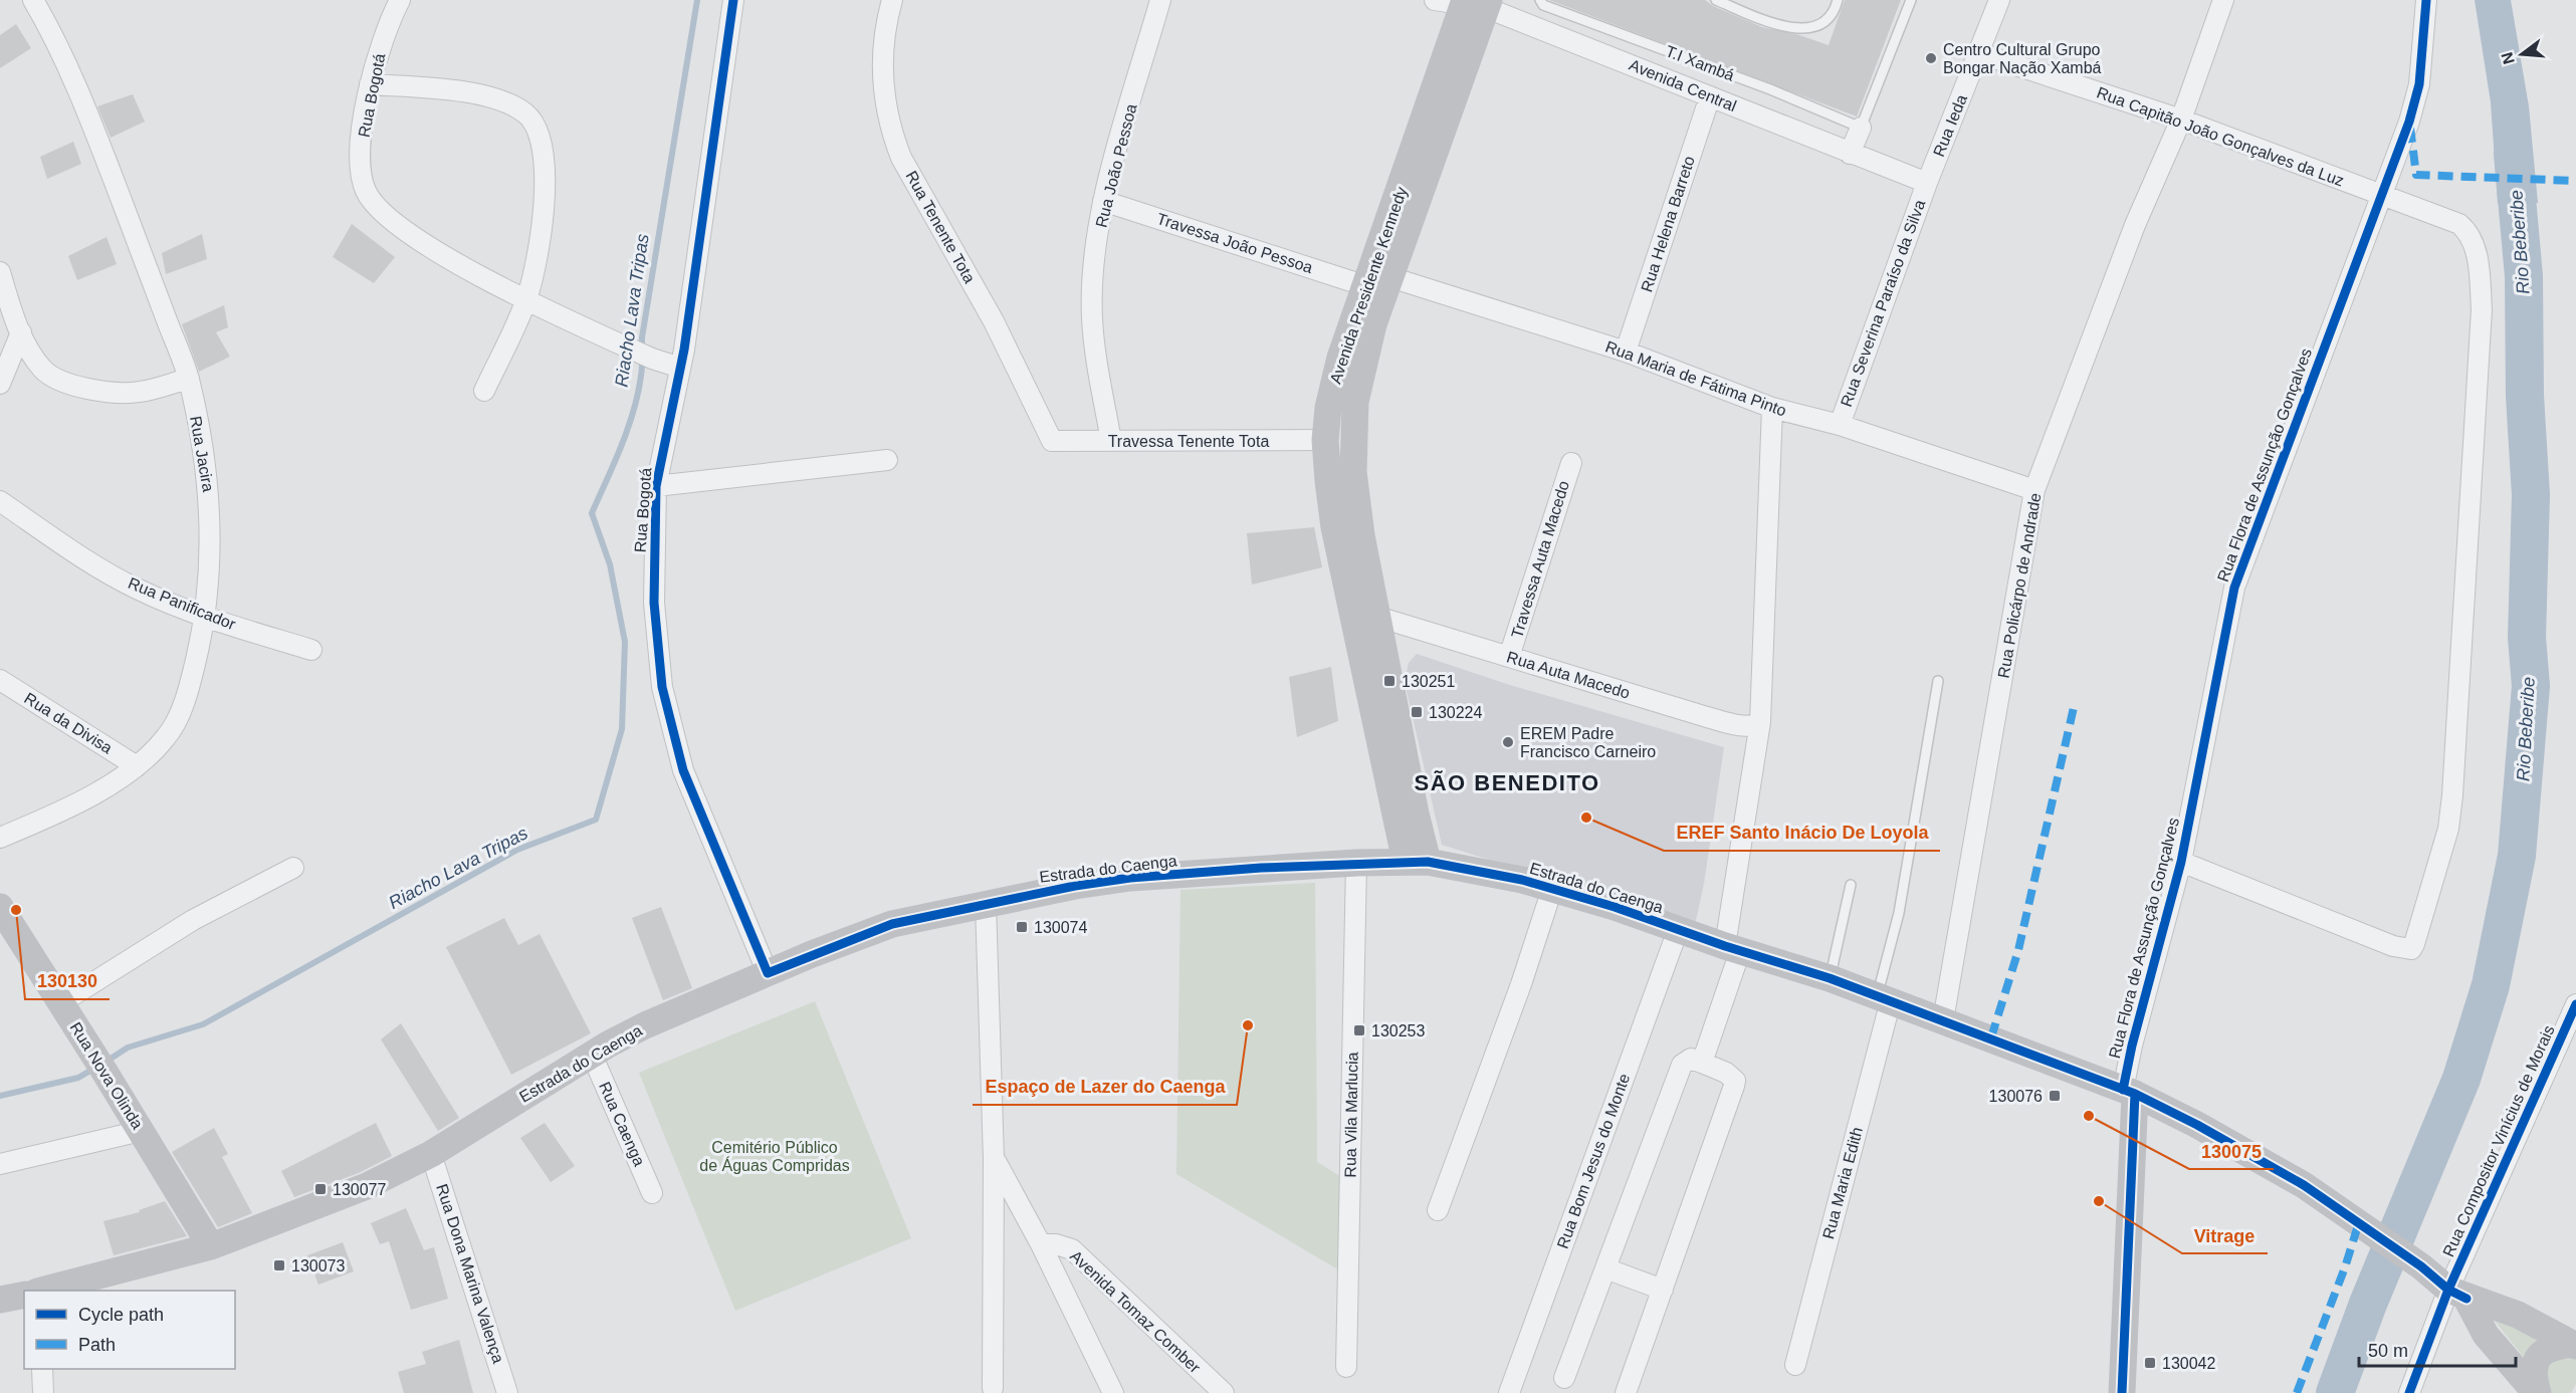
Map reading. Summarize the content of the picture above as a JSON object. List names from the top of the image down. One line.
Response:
{"streets":{"main road":["Avenida Presidente Kennedy","Estrada do Caenga","Rua Nova Olinda"],"street":["Avenida Central","Rua Bogotá","Rua Ieda","Rua Capitão João Gonçalves da Luz","Rua João Pessoa","Rua Helena Barreto","Rua Tenente Tota","Travessa João Pessoa","Rua Severina Paraíso da Silva","Rua Maria de Fátima Pinto","Travessa Tenente Tota","Rua Jacira","Rua Flora de Assunção Gonçalves","Travessa Auta Macedo","Rua Policárpo de Andrade","Rua Panificador","Rua Auta Macedo","Rua da Divisa","Rua Vila Marlucia","Rua Caenga","Rua Compositor Vinícius de Morais","Rua Bom Jesus do Monte","Rua Maria Edith","Rua Dona Marina Valença","Avenida Tomaz Comber"],"lane":["T.I Xambá"]},"crossings":[["Avenida Central","Rua Ieda"],["Avenida Central","Rua Helena Barreto"],["Avenida Central","Avenida Presidente Kennedy"],["Avenida Central","Rua Severina Paraíso da Silva"],["Rua Bogotá","Estrada do Caenga"],["Rua Ieda","Rua Capitão João Gonçalves da Luz"],["Rua Ieda","Rua Severina Paraíso da Silva"],["Rua Capitão João Gonçalves da Luz","Rua Flora de Assunção Gonçalves"],["Rua Capitão João Gonçalves da Luz","Rua Policárpo de Andrade"],["Rua João Pessoa","Travessa João Pessoa"],["Rua João Pessoa","Travessa Tenente Tota"],["Rua Helena Barreto","Rua Maria de Fátima Pinto"],["Rua Tenente Tota","Travessa Tenente Tota"],["Travessa João Pessoa","Avenida Presidente Kennedy"],["Travessa João Pessoa","Rua Maria de Fátima Pinto"],["Avenida Presidente Kennedy","Rua Maria de Fátima Pinto"],["Avenida Presidente Kennedy","Travessa Tenente Tota"],["Avenida Presidente Kennedy","Rua Auta Macedo"],["Avenida Presidente Kennedy","Estrada do Caenga"],["Rua Severina Paraíso da Silva","Rua Maria de Fátima Pinto"],["Rua Maria de Fátima Pinto","Rua Policárpo de Andrade"],["Rua Jacira","Rua Panificador"],["Rua Jacira","Rua da Divisa"],["Rua Flora de Assunção Gonçalves","Estrada do Caenga"],["Travessa Auta Macedo","Rua Auta Macedo"],["Rua Policárpo de Andrade","Estrada do Caenga"],["Estrada do Caenga","Rua Nova Olinda"],["Estrada do Caenga","Rua Vila Marlucia"],["Estrada do Caenga","Rua Caenga"],["Estrada do Caenga","Rua Compositor Vinícius de Morais"],["Estrada do Caenga","Rua Bom Jesus do Monte"],["Estrada do Caenga","Rua Maria Edith"],["Estrada do Caenga","Rua Dona Marina Valença"]],"districts":["SÃO BENEDITO"],"water":["Rio Beberibe","Riacho Lava Tripas"],"parks":["Cemitério Público de Águas Compridas"],"places":{"other":["Centro Cultural Grupo Bongar Nação Xambá","EREM Padre Francisco Carneiro","EREF Santo Inácio De Loyola","130130","Espaço de Lazer do Caenga","130075","Vitrage"],"transit":["130251","130224","130074","130253","130076","130077","130073","130042"]},"legend":["Cycle path","Path"],"scale_bar":"50 m","north":"left"}
